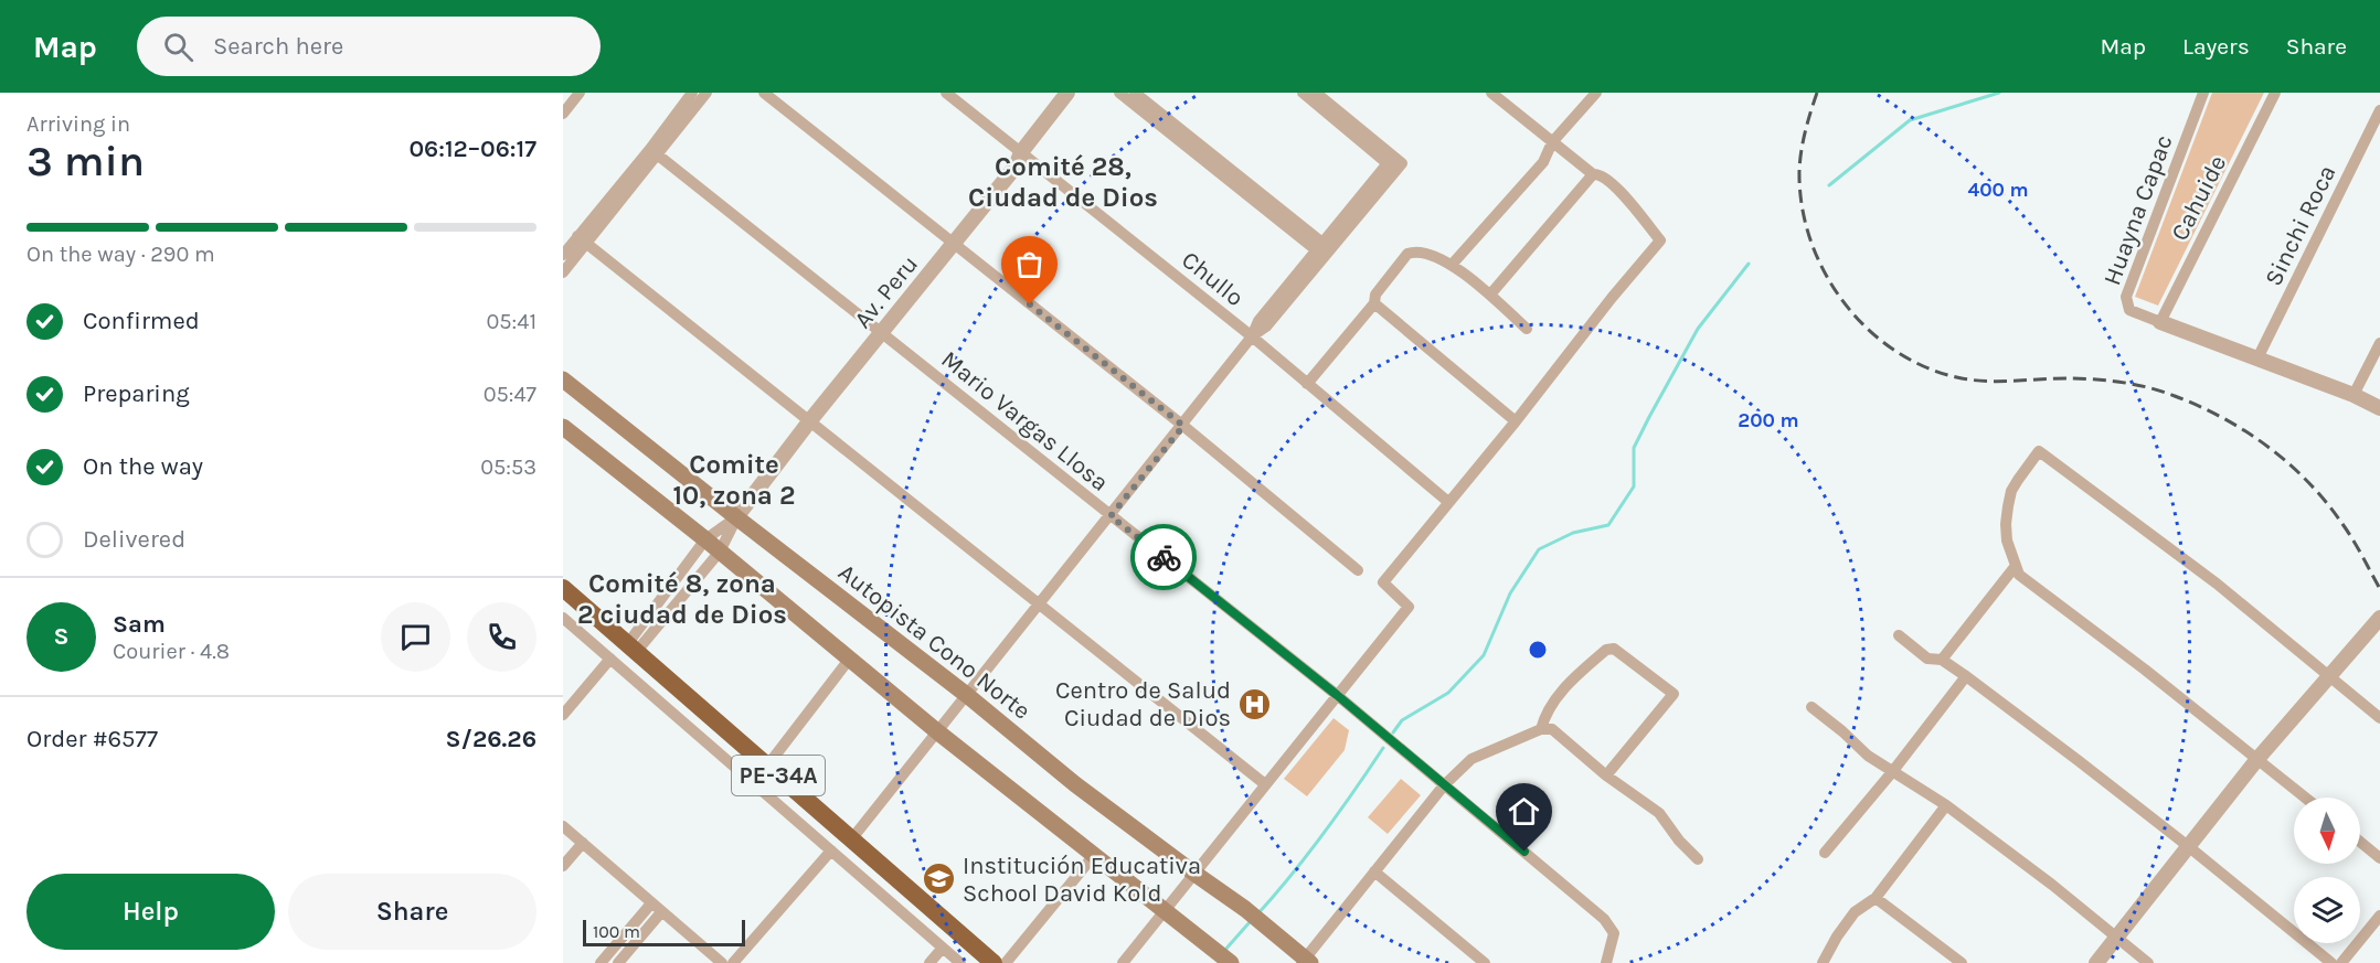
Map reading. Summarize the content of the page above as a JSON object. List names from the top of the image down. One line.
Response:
{"streets":{"highway":["PE-34A"],"main road":["Autopista Cono Norte"],"street":["Cahuide","Huayna Capac","Sinchi Roca","Chullo","Av. Peru","Mario Vargas Llosa"]},"crossings":[["Cahuide","Huayna Capac"],["Chullo","Av. Peru"],["Av. Peru","Mario Vargas Llosa"],["Av. Peru","Autopista Cono Norte"]],"districts":["Comité 28, Ciudad de Dios","Comite 10, zona 2","Comité 8, zona 2 ciudad de Dios"],"places":{"hospital":["Centro de Salud Ciudad de Dios"],"school or university":["Institución Educativa School David Kold"]},"scale_bar":"100 m","north":"bottom","page":{"header":"Map","search":"Search here","nav":["Map","Layers","Share"],"heading":["3 min","Arriving in","06:12–06:17"],"panel":["Sam","Courier · 4.8","Order #6577","S/26.26"],"bar":"On the way · 290 m","list":[["Confirmed","05:41"],["Preparing","05:47"],["On the way","05:53"],"Delivered"],"round":"S","buttons":["Help","Share"],"scale":"100 m"},"rings":["400 m","200 m"]}
